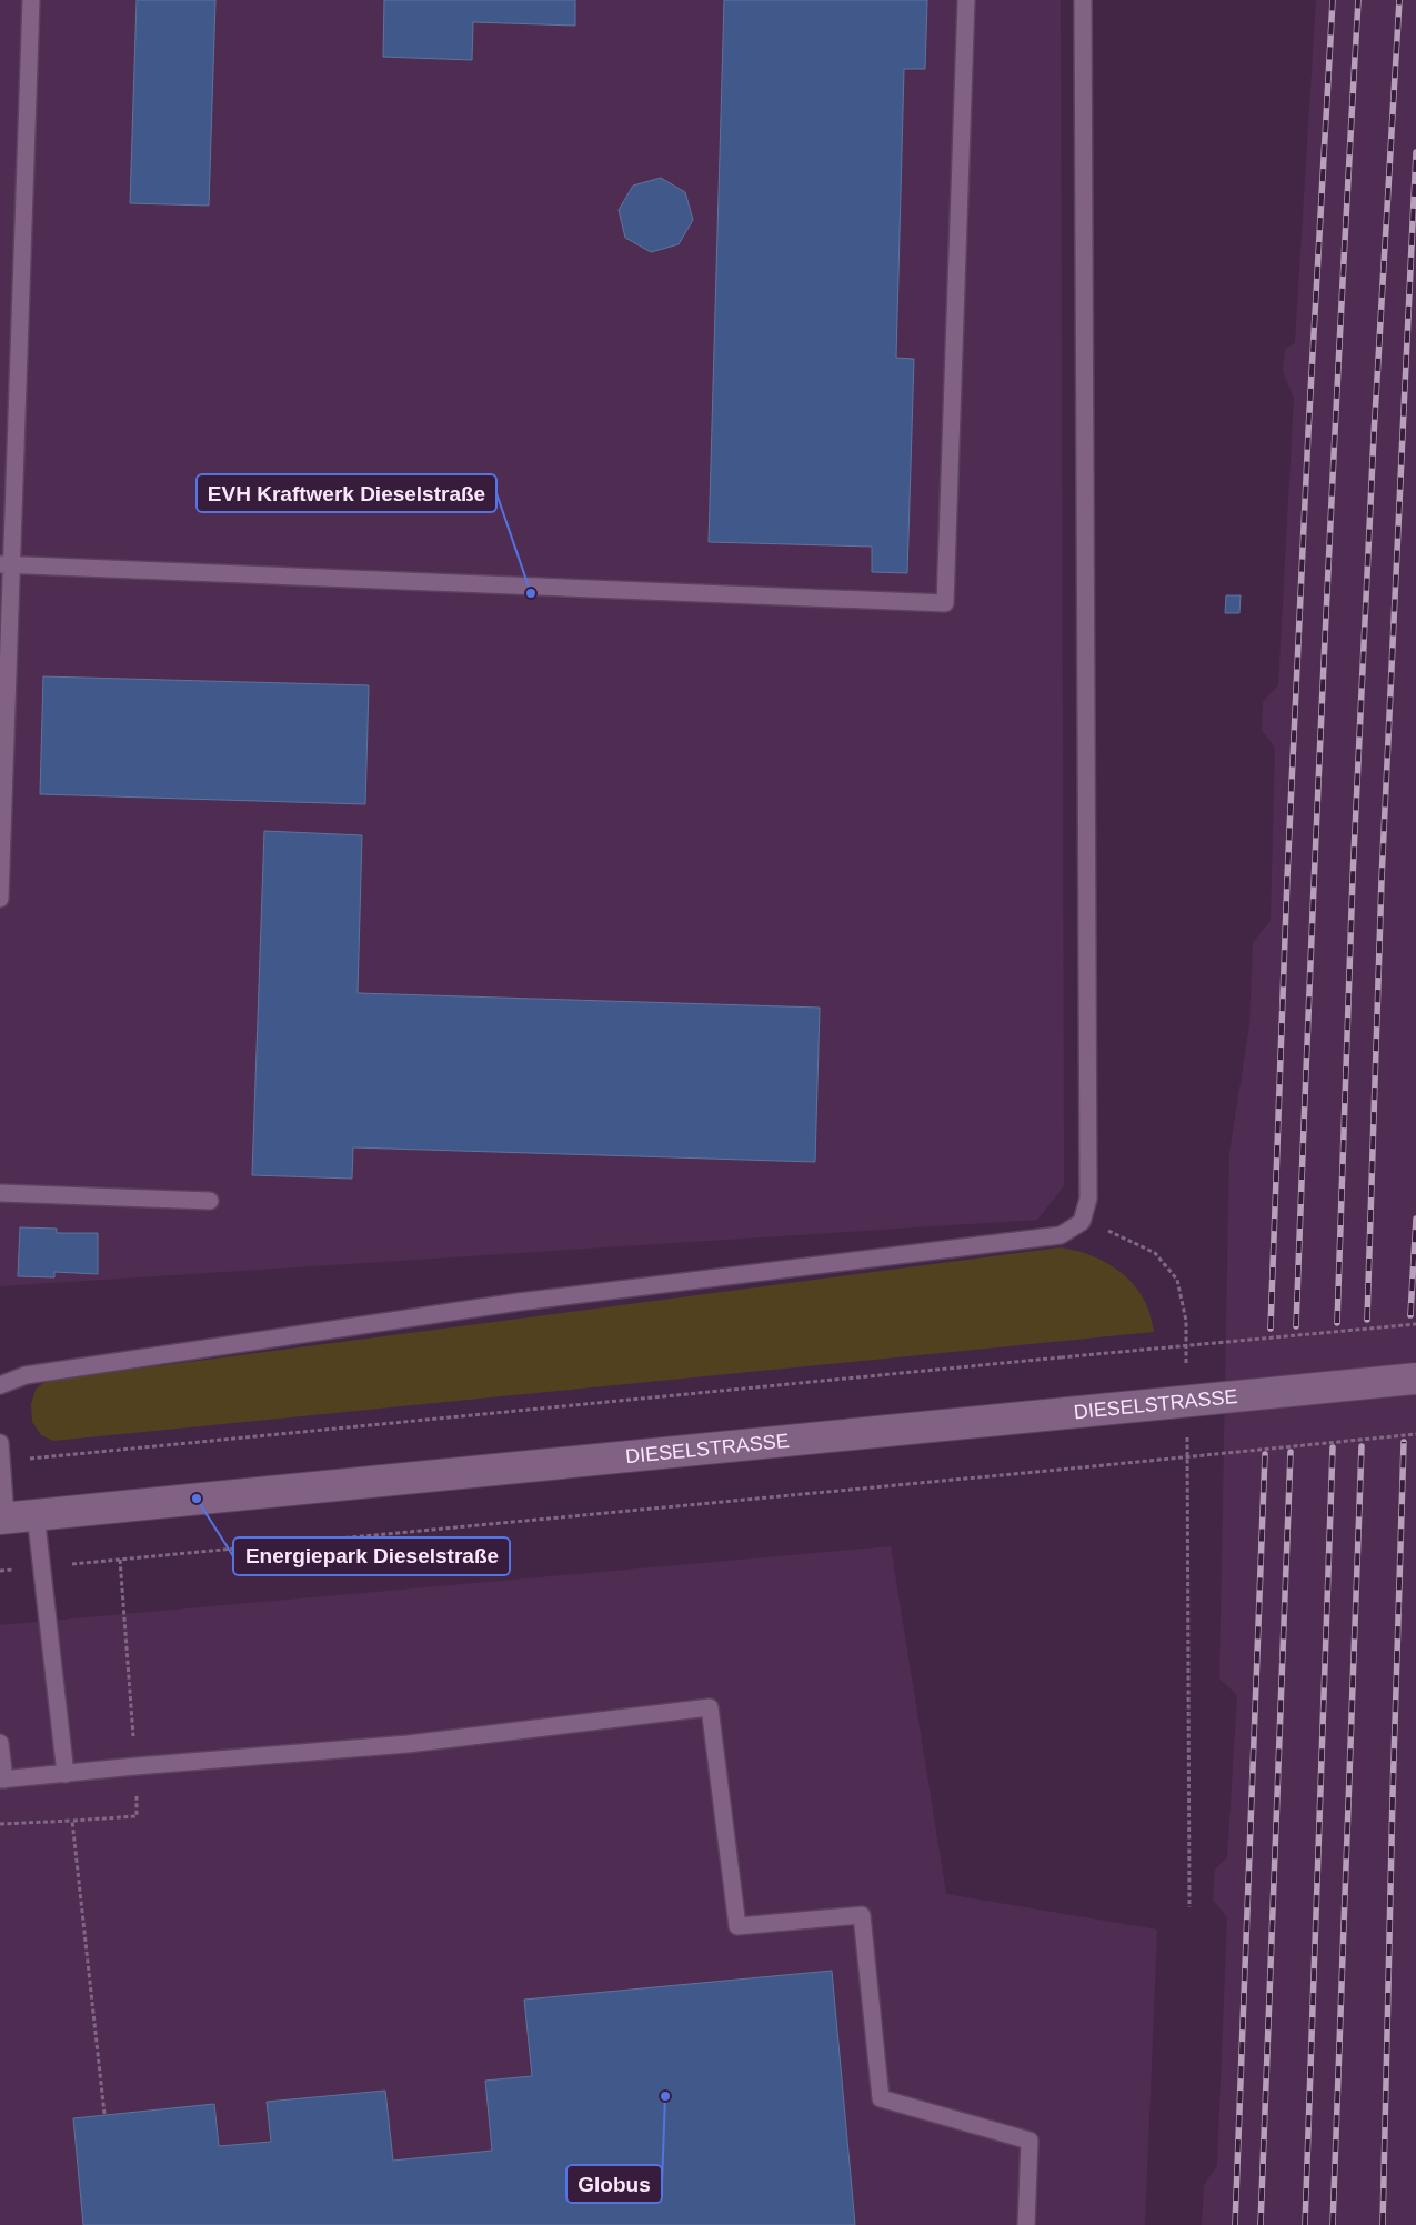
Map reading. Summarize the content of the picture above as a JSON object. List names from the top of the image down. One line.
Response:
{"streets":{"street":["DIESELSTRASSE"]},"places":["EVH Kraftwerk Dieselstraße","Energiepark Dieselstraße","Globus"]}
